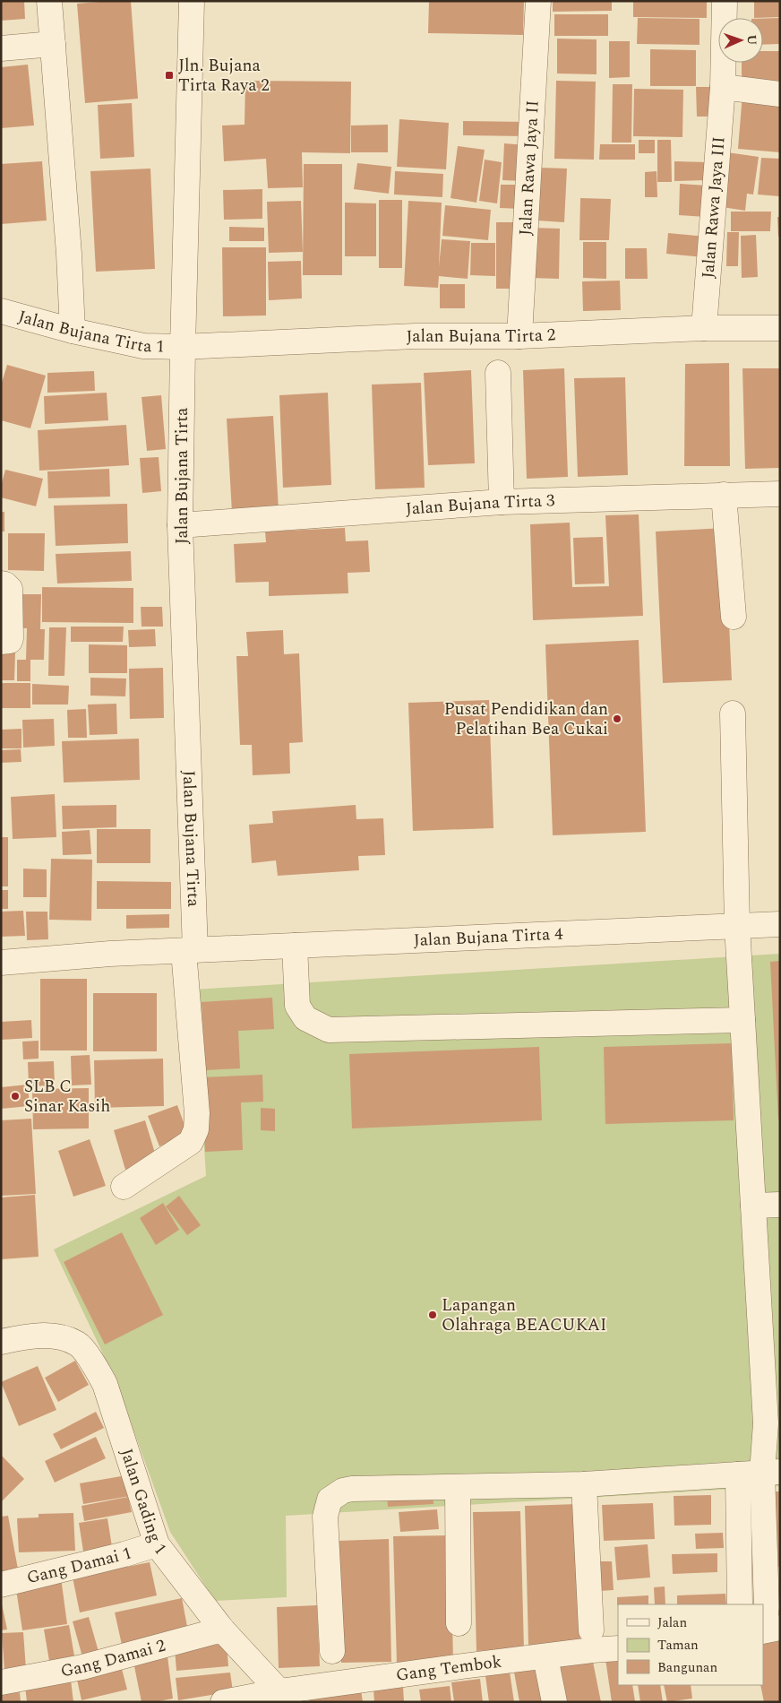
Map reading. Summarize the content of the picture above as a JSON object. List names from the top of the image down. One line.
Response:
{"streets":{"street":["Jalan Rawa Jaya II","Jalan Rawa Jaya III","Jalan Bujana Tirta 1","Jalan Bujana Tirta 2","Jalan Bujana Tirta","Jalan Bujana Tirta 3","Jalan Bujana Tirta 4","Jalan Gading 1","Gang Damai 1","Gang Damai 2","Gang Tembok"]},"crossings":[["Jalan Rawa Jaya II","Jalan Bujana Tirta 2"],["Jalan Rawa Jaya III","Jalan Bujana Tirta 2"],["Jalan Bujana Tirta 1","Jalan Bujana Tirta 2"],["Jalan Bujana Tirta 1","Jalan Bujana Tirta"],["Jalan Bujana Tirta 2","Jalan Bujana Tirta"],["Jalan Bujana Tirta","Jalan Bujana Tirta 3"],["Jalan Bujana Tirta","Jalan Bujana Tirta 4"],["Jalan Gading 1","Gang Damai 1"],["Jalan Gading 1","Gang Damai 2"],["Jalan Gading 1","Gang Tembok"]],"places":{"transit":["Jln. Bujana Tirta Raya 2"],"other":["Pusat Pendidikan dan Pelatihan Bea Cukai","SLB C Sinar Kasih","Lapangan Olahraga BEACUKAI"]},"legend":["Jalan","Taman","Bangunan"],"north":"right"}
